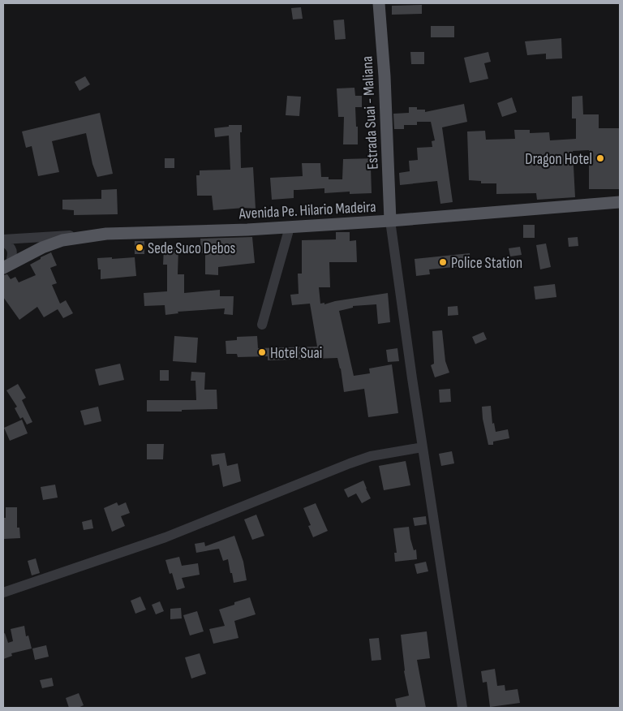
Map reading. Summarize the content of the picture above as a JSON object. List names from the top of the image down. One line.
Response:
{"streets":{"main road":["Estrada Suai - Maliana","Avenida Pe. Hilario Madeira"]},"crossings":[["Estrada Suai - Maliana","Avenida Pe. Hilario Madeira"]],"places":["Dragon Hotel","Sede Suco Debos","Police Station","Hotel Suai"]}
